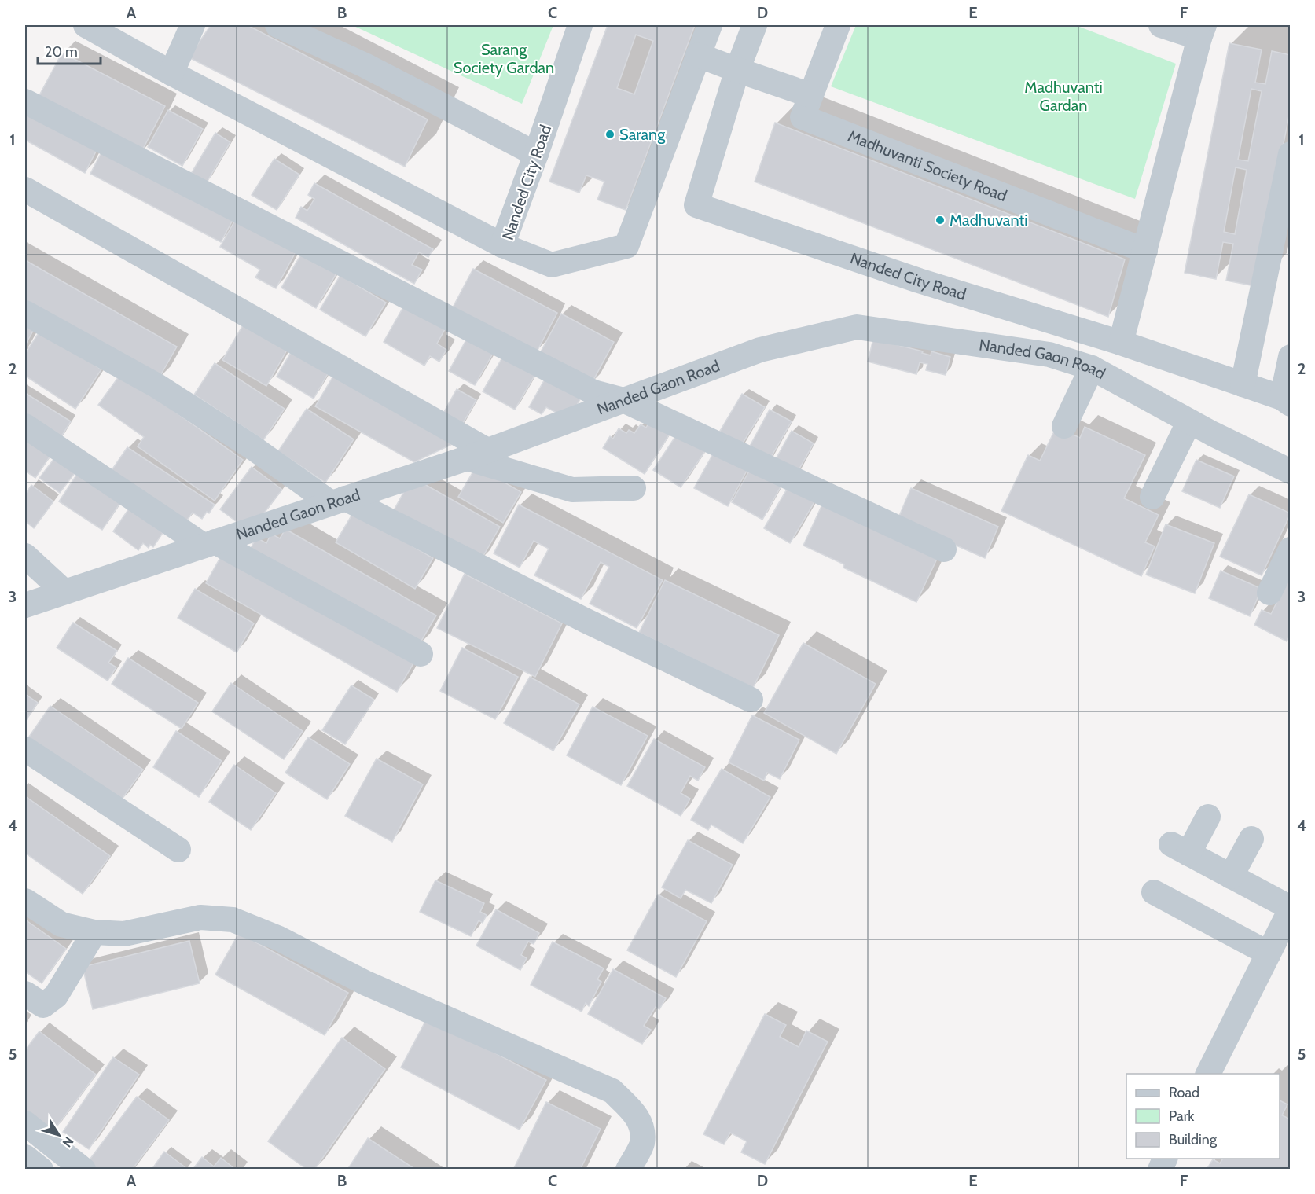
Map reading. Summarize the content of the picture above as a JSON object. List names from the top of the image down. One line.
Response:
{"streets":{"street":["Madhuvanti Society Road","Nanded City Road","Nanded Gaon Road"]},"parks":["Sarang Society Gardan","Madhuvanti Gardan"],"places":["Sarang","Madhuvanti"],"legend":["Road","Park","Building"],"scale_bar":"20 m","north":"bottom right","grid":{"columns":["A","B","C","D","E","F"],"rows":["1","2","3","4","5"]}}
